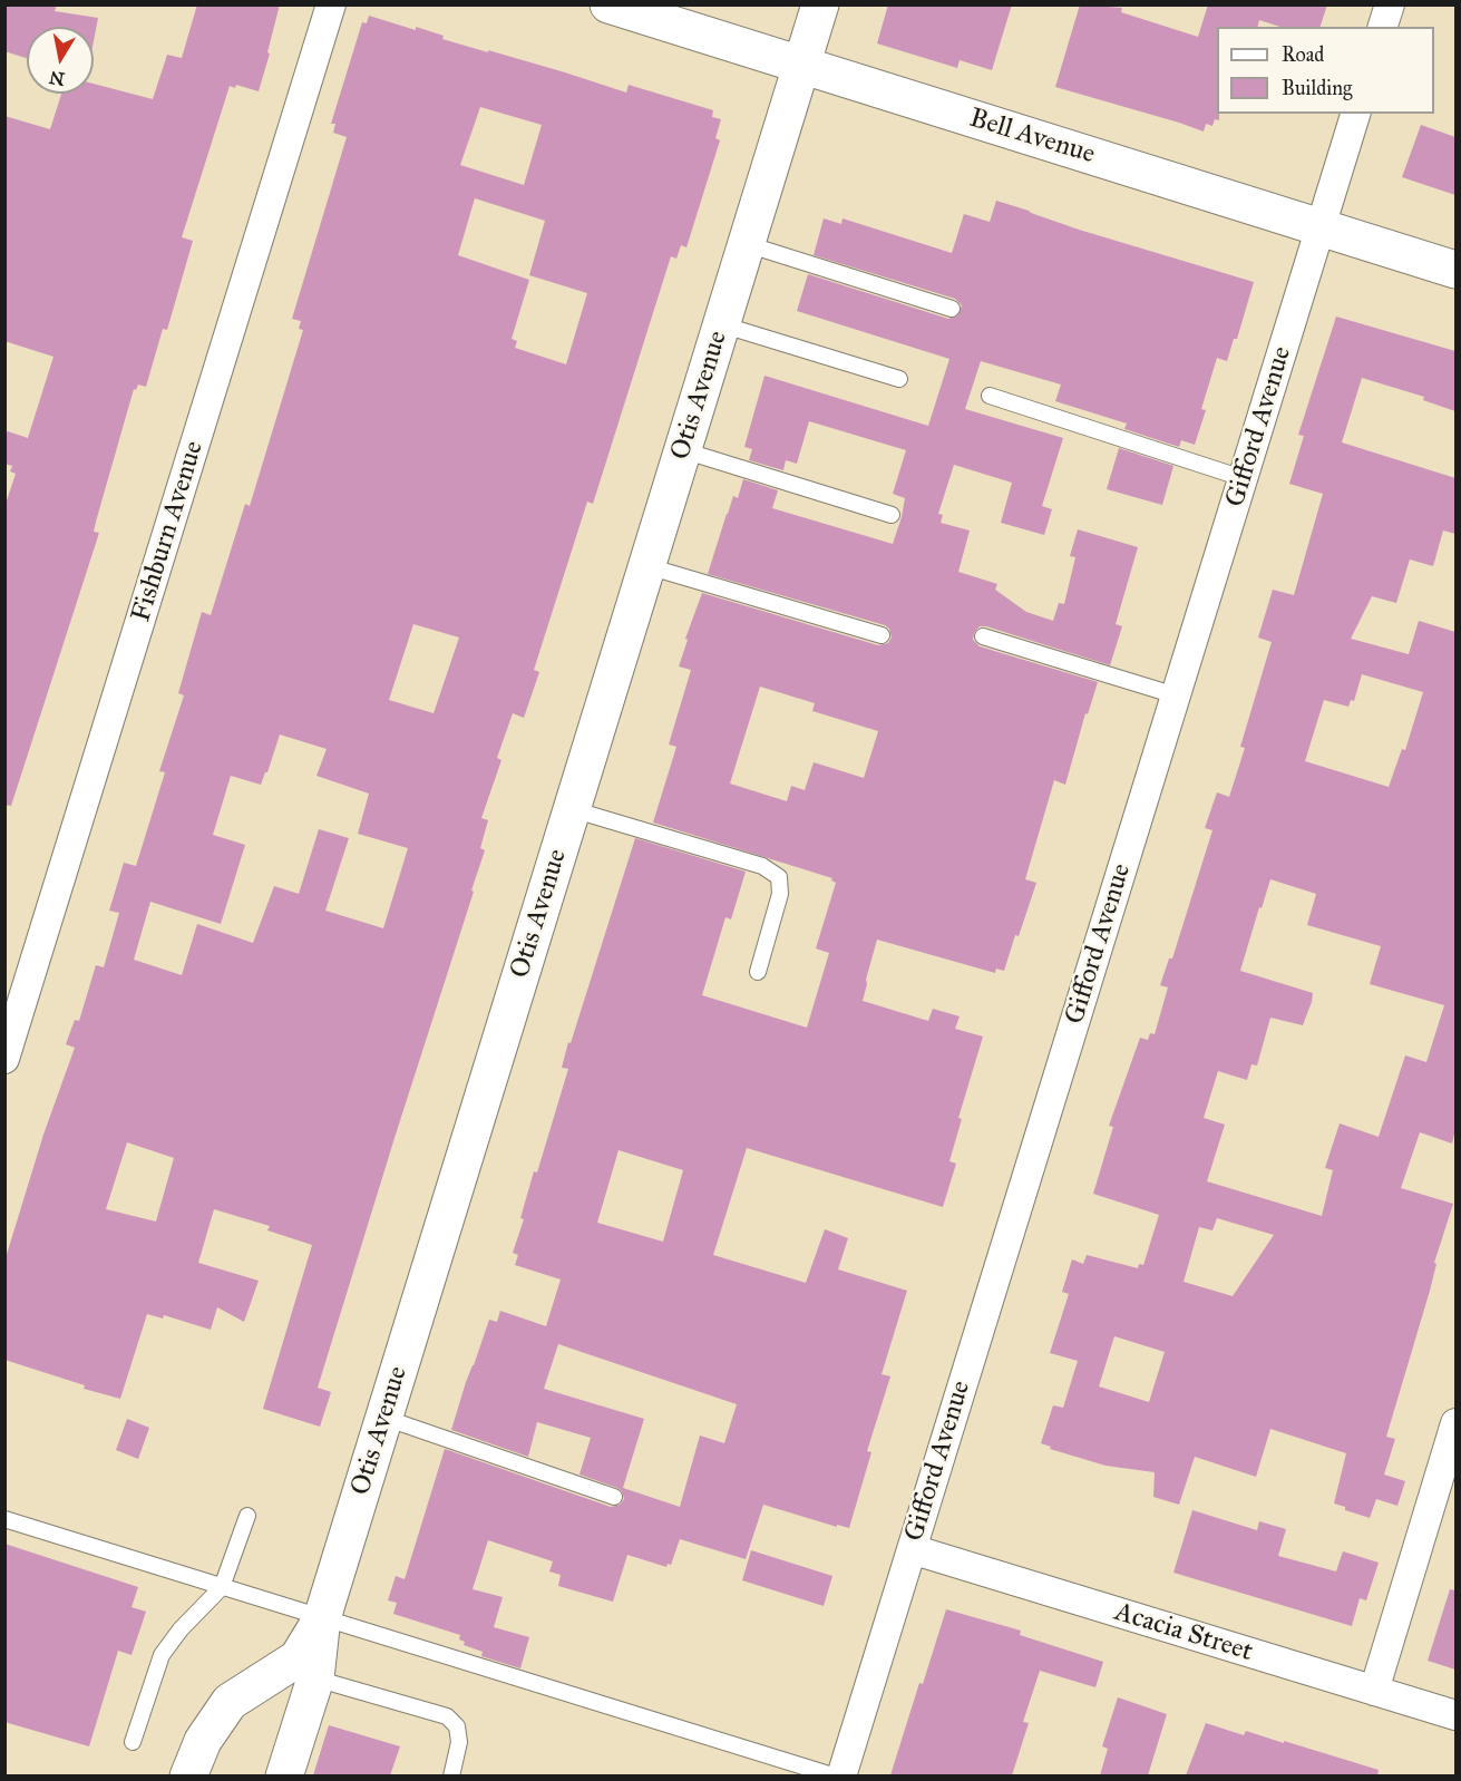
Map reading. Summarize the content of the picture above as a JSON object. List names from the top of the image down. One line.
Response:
{"streets":{"street":["Bell Avenue","Otis Avenue","Gifford Avenue","Fishburn Avenue","Acacia Street"]},"crossings":[["Bell Avenue","Otis Avenue"],["Bell Avenue","Gifford Avenue"],["Gifford Avenue","Acacia Street"]],"legend":["Road","Building"],"north":"bottom"}
